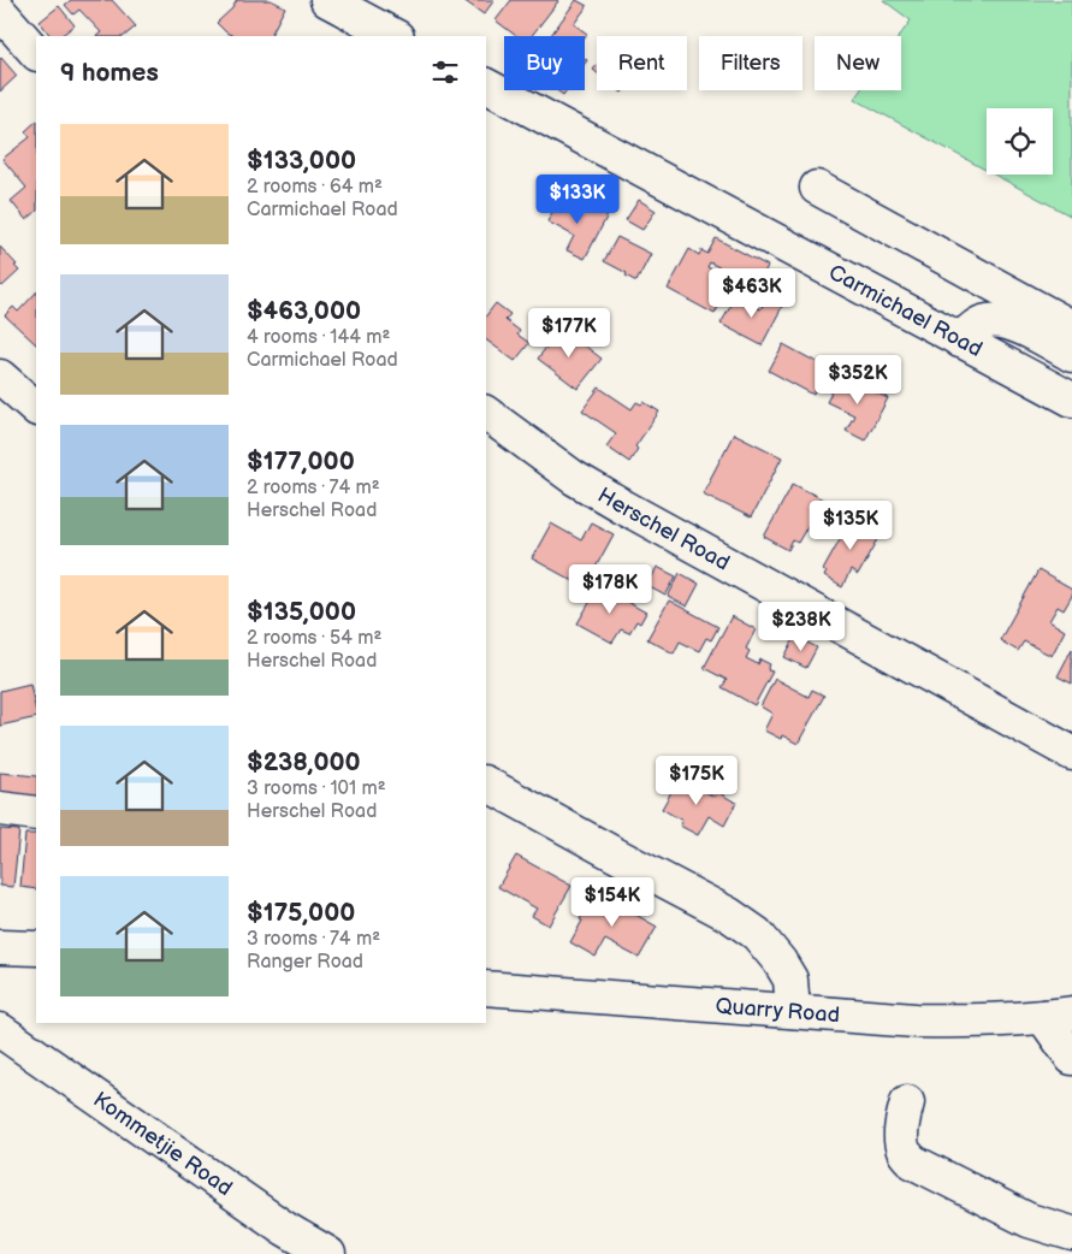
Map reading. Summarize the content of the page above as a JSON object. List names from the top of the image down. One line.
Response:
{"streets":{"street":["Carmichael Road","Herschel Road","Quarry Road","Kommetjie Road"]},"page":{"chip":["Buy","Rent","Filters","New"],"heading":"9 homes","list":[{"name":"$133,000","note":"2 rooms · 64 m² · Carmichael Road"},{"name":"$463,000","note":"4 rooms · 144 m² · Carmichael Road"},{"name":"$177,000","note":"2 rooms · 74 m² · Herschel Road"},{"name":"$135,000","note":"2 rooms · 54 m² · Herschel Road"},{"name":"$238,000","note":"3 rooms · 101 m² · Herschel Road"},{"name":"$175,000","note":"3 rooms · 74 m² · Ranger Road"}],"price":["$133K","$463K","$177K","$352K","$135K","$178K","$238K","$175K","$154K"]}}
